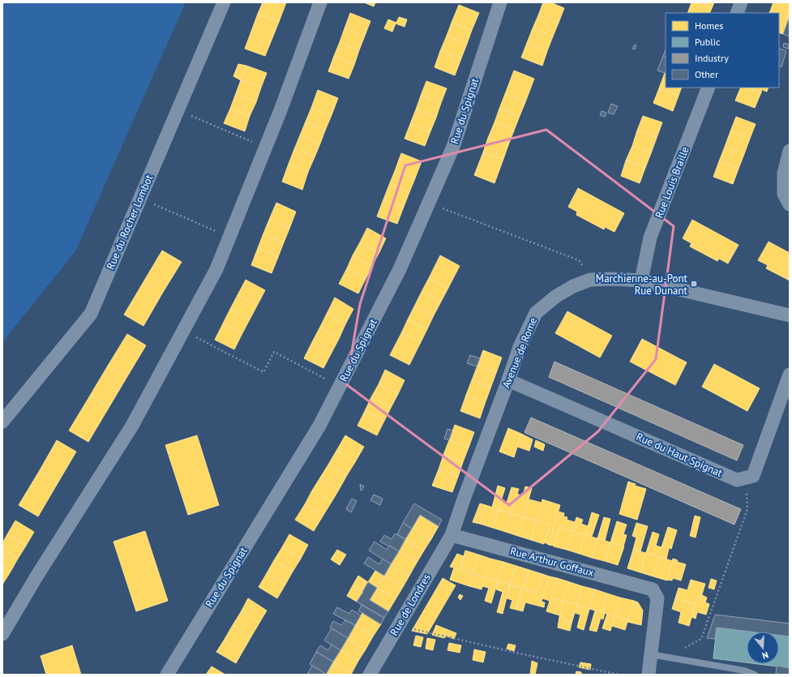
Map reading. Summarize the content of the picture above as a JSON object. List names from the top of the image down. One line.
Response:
{"streets":{"street":["Rue du Spignat","Rue Louis Braille","Rue du Rocher Lombot","Avenue de Rome","Rue du Haut Spignat","Rue Arthur Goffaux","Rue de Londres"]},"crossings":[["Rue Louis Braille","Avenue de Rome"],["Avenue de Rome","Rue du Haut Spignat"],["Avenue de Rome","Rue Arthur Goffaux"],["Avenue de Rome","Rue de Londres"],["Rue Arthur Goffaux","Rue de Londres"]],"places":{"transit":["Marchienne-au-Pont Rue Dunant"]},"legend":["Homes","Public","Industry","Other"],"north":"bottom"}
